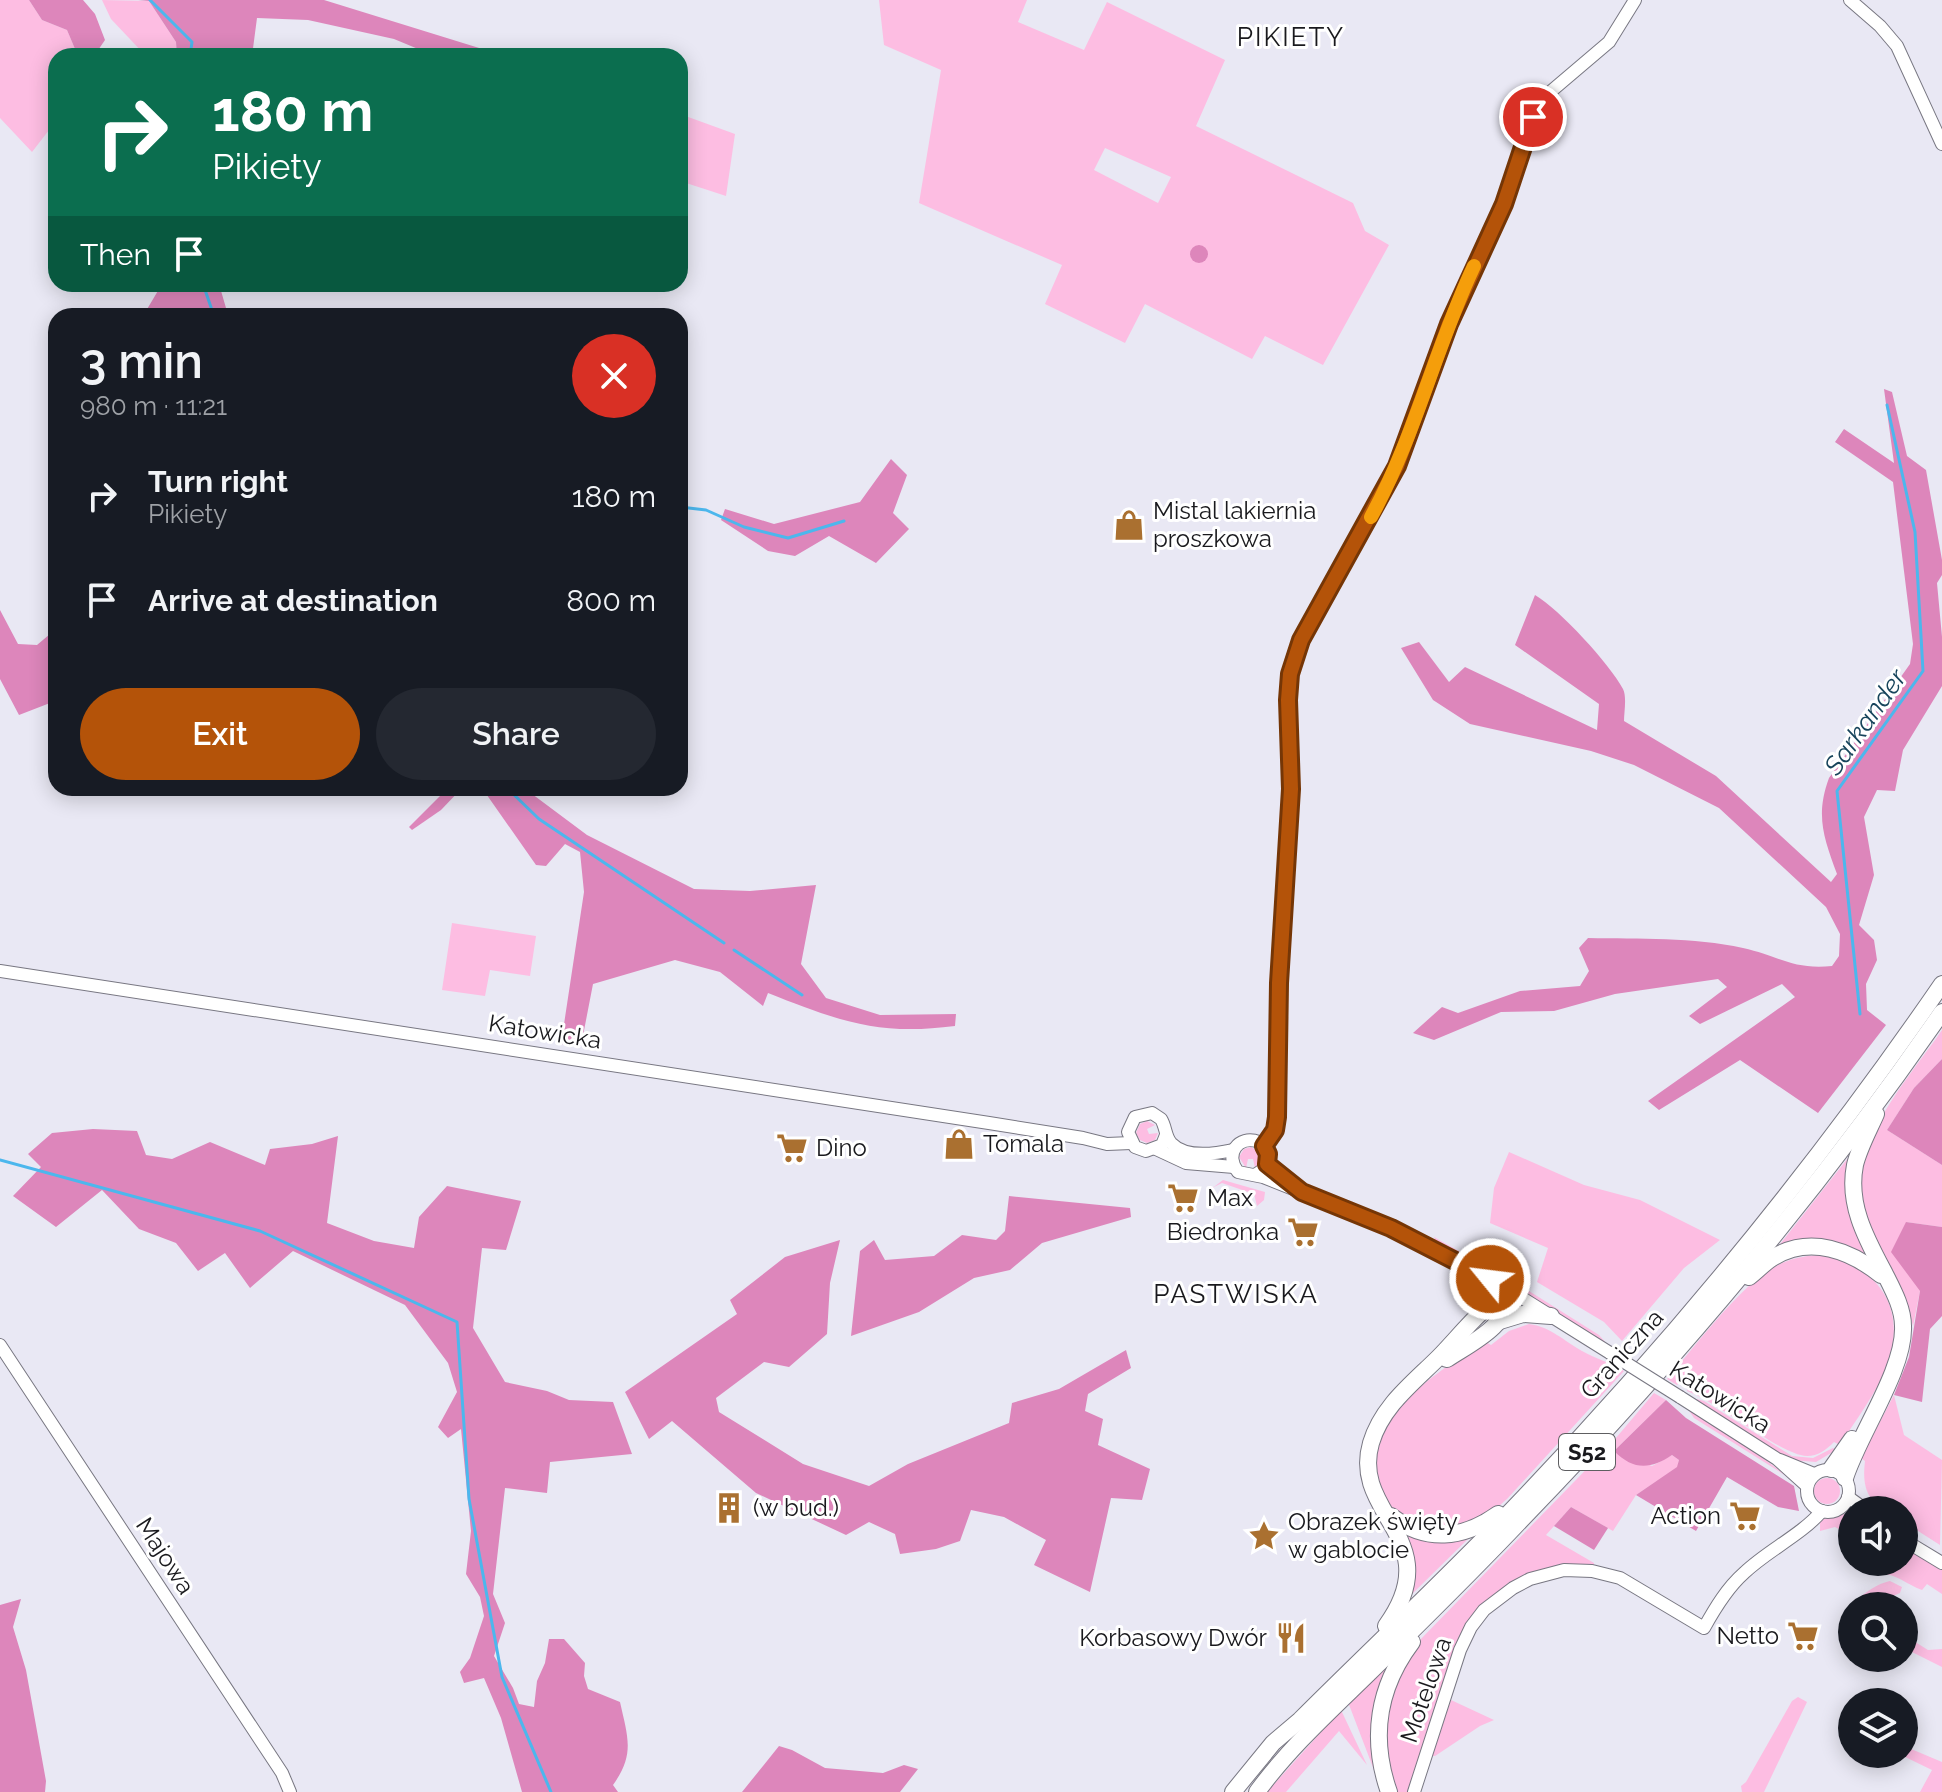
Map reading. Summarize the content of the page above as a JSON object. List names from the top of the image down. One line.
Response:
{"streets":{"highway":["Graniczna","S52"],"street":["Katowicka","Majowa","Motelowa"]},"districts":["PIKIETY","PASTWISKA"],"water":["Sarkander"],"places":{"shop":["Mistal lakiernia proszkowa","Tomala"],"supermarket":["Dino","Max","Biedronka","Action","Netto"],"building":["(w bud.)"],"place":["Obrazek święty w gablocie"],"restaurant":["Korbasowy Dwór"]},"page":{"turn":["180 m","Pikiety"],"then":"Then","heading":["3 min","980 m · 11:21"],"list":[{"name":"Turn right","note":"Pikiety","value":"180 m"},{"name":"Arrive at destination","value":"800 m"}],"buttons":["Exit","Share"]}}
